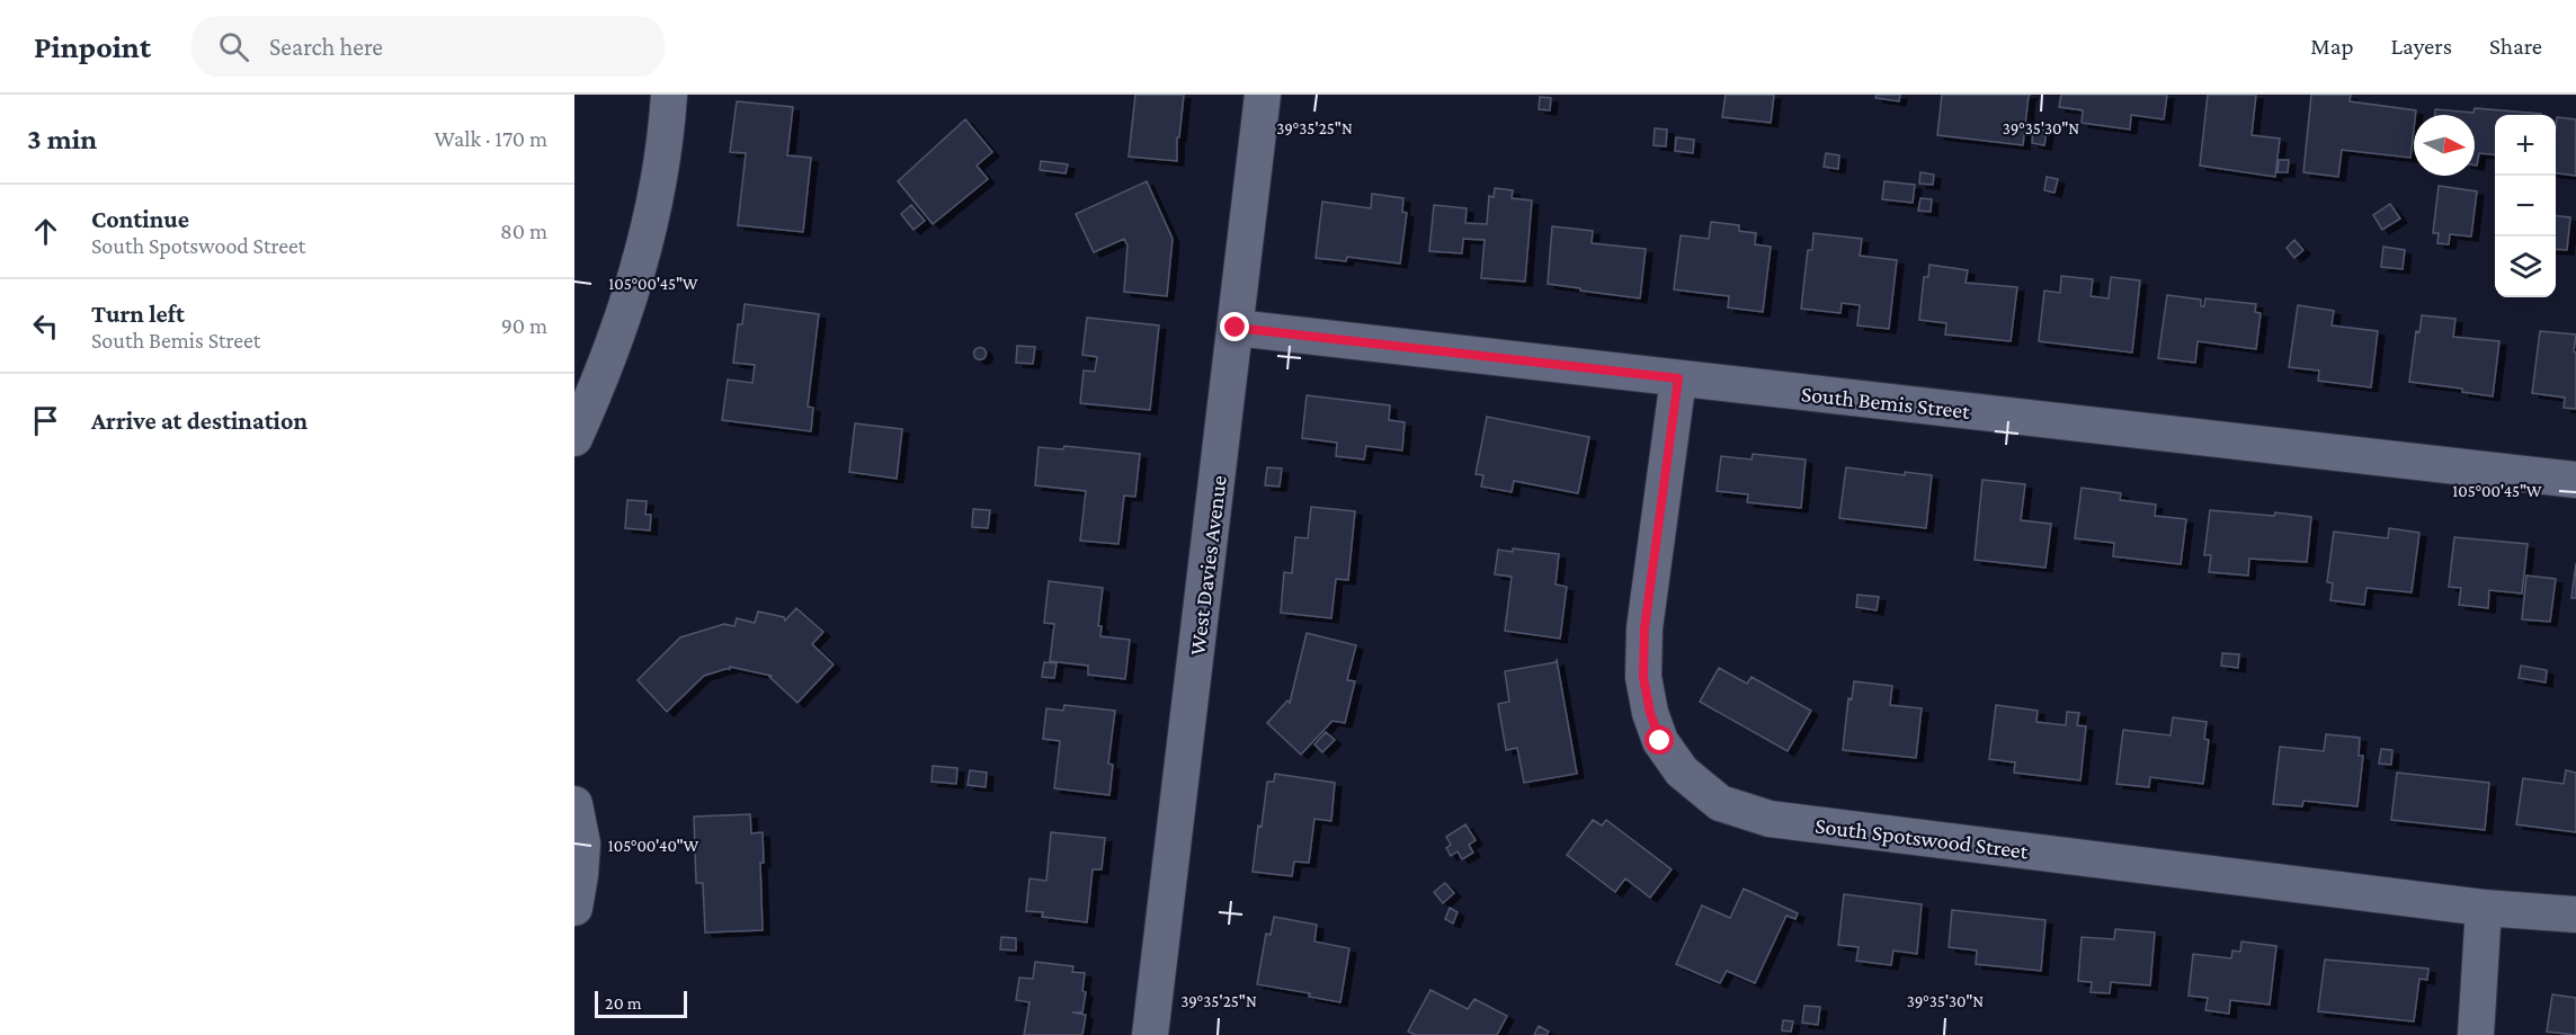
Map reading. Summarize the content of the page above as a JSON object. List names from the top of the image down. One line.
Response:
{"streets":{"street":["South Bemis Street","West Davies Avenue","South Spotswood Street"]},"crossings":[["South Bemis Street","West Davies Avenue"],["South Bemis Street","South Spotswood Street"]],"scale_bar":"20 m","north":"right","page":{"header":"Pinpoint","search":"Search here","nav":["Map","Layers","Share"],"heading":["3 min","Walk · 170 m"],"map_buttons":["+","−"],"list":[["Continue","South Spotswood Street","80 m"],["Turn left","South Bemis Street","90 m"],"Arrive at destination"],"scale":"20 m"},"coordinates":["39°35'25\"N","39°35'30\"N","105°00'45\"W","105°00'40\"W"]}
